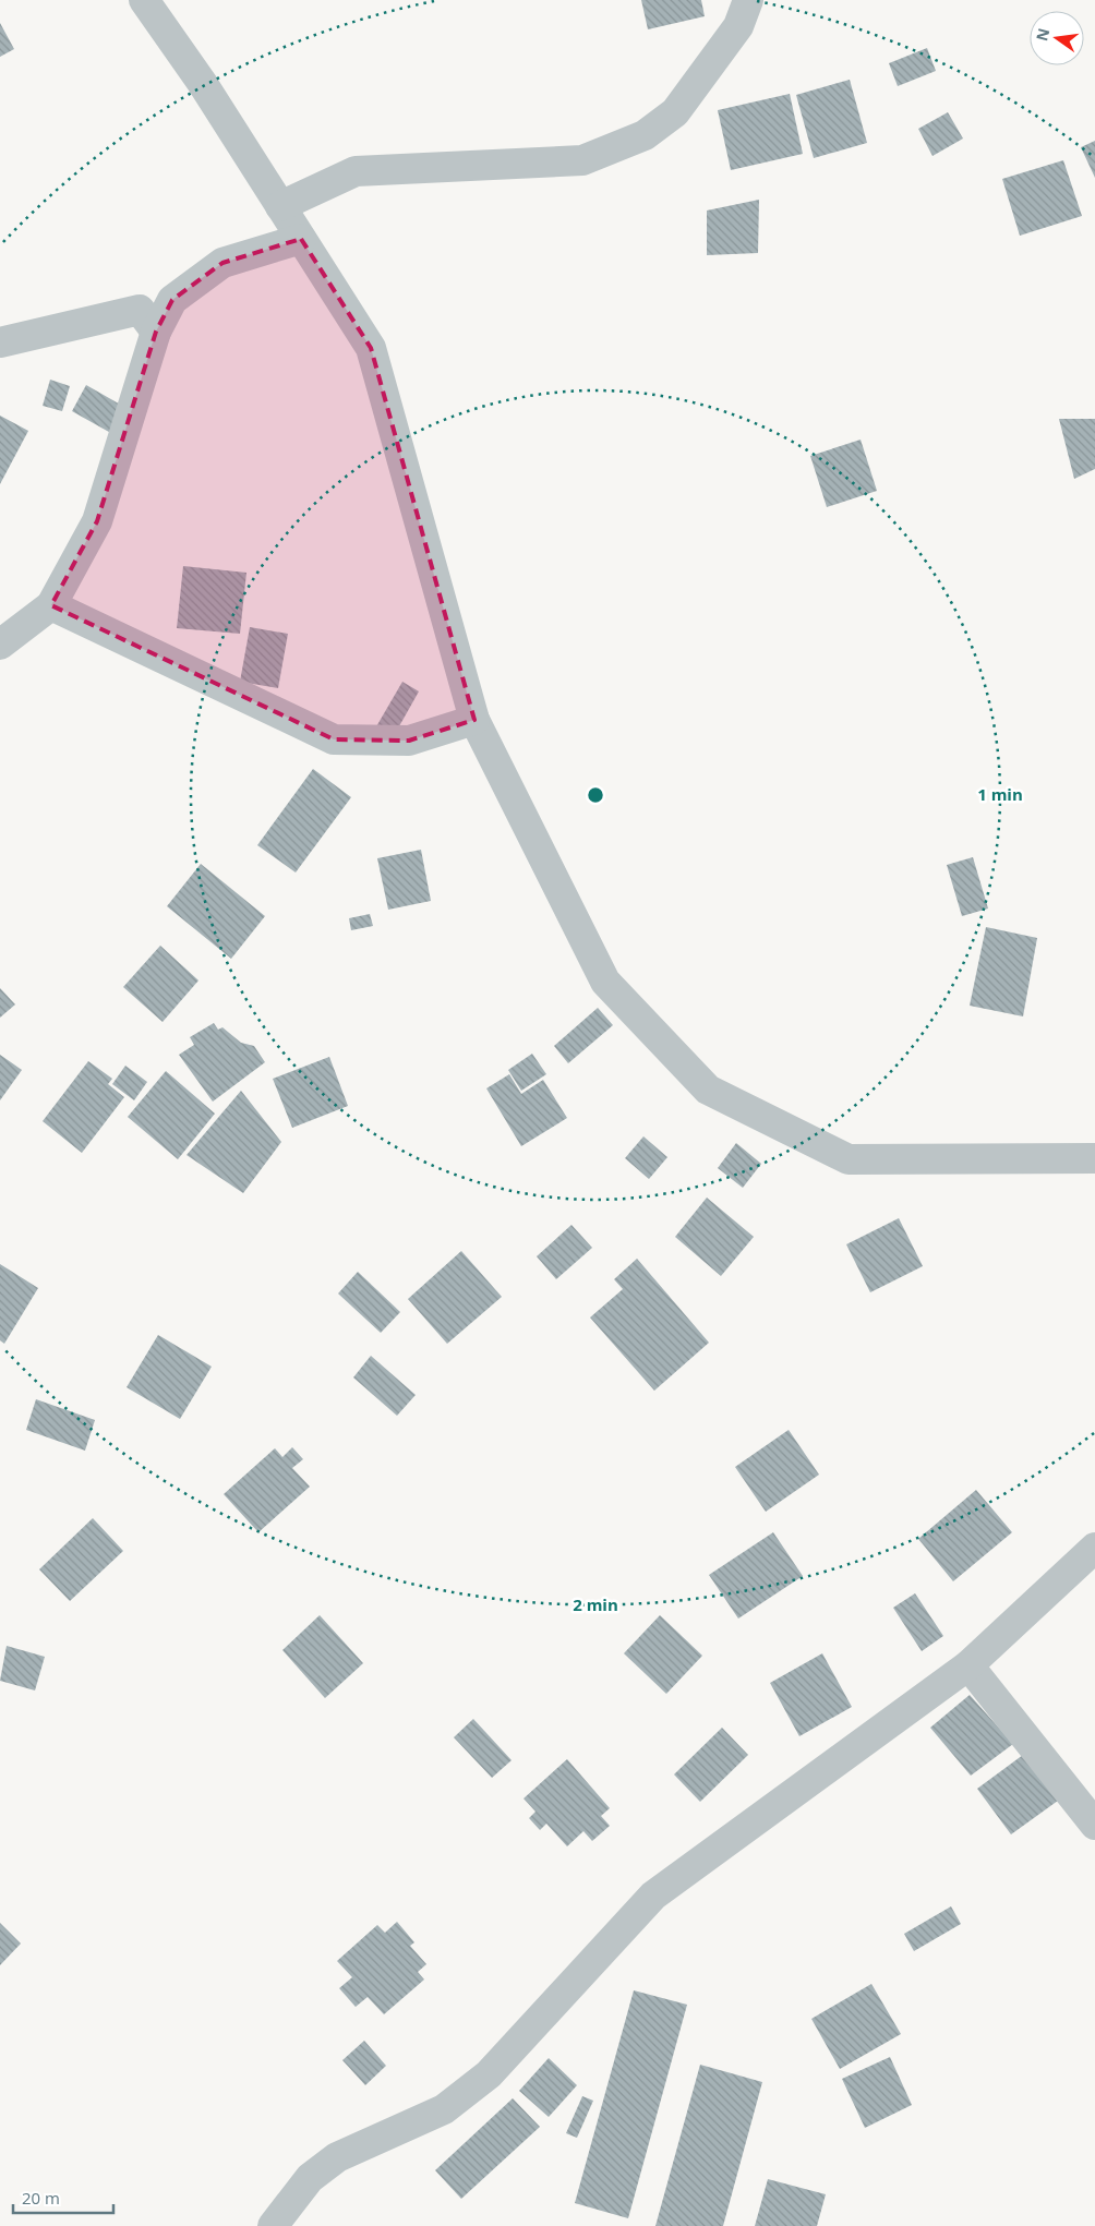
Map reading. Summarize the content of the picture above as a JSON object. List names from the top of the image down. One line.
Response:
{"scale_bar":"20 m","north":"left","rings":["1 min","2 min"]}
